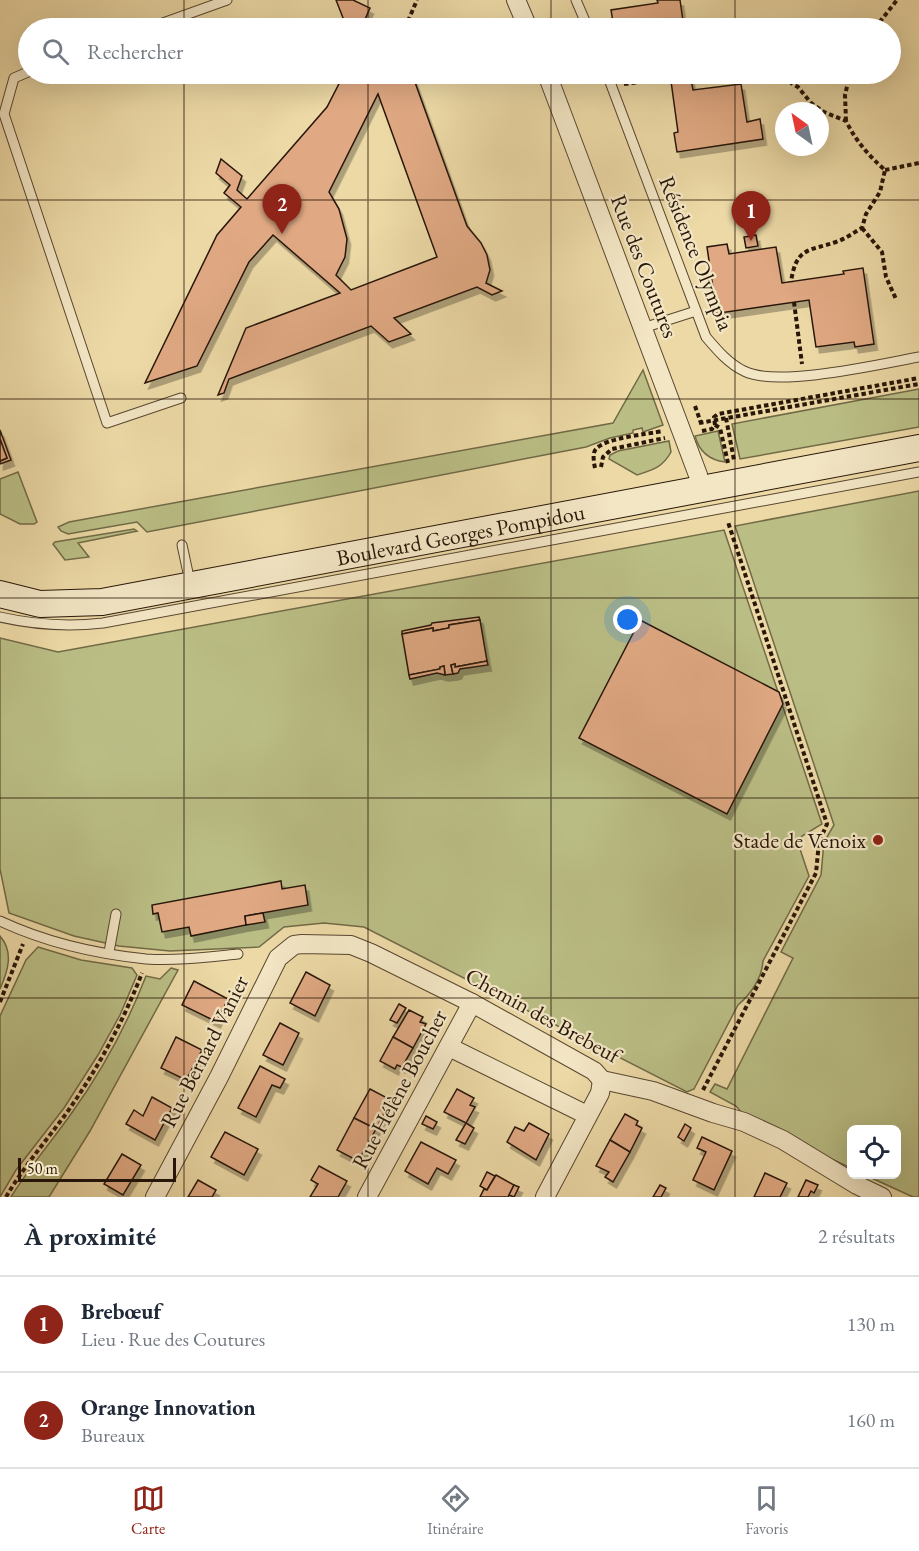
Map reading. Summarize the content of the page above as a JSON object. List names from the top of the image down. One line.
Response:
{"streets":{"street":["Rue des Coutures","Boulevard Georges Pompidou","Chemin des Brebeuf","Rue Bernard Vanier","Rue Hélène Boucher"],"lane":["Résidence Olympia"]},"crossings":[["Rue des Coutures","Boulevard Georges Pompidou"],["Chemin des Brebeuf","Rue Bernard Vanier"],["Chemin des Brebeuf","Rue Hélène Boucher"]],"places":["Stade de Venoix"],"scale_bar":"50 m","north":"top left","page":{"search":"Rechercher","pins":["2","1"],"scale":"50 m","heading":["À proximité","2 résultats"],"list":[{"mark":"1","name":"Brebœuf","note":"Lieu · Rue des Coutures","value":"130 m"},{"mark":"2","name":"Orange Innovation","note":"Bureaux","value":"160 m"}],"nav":["Carte","Itinéraire","Favoris"]}}
